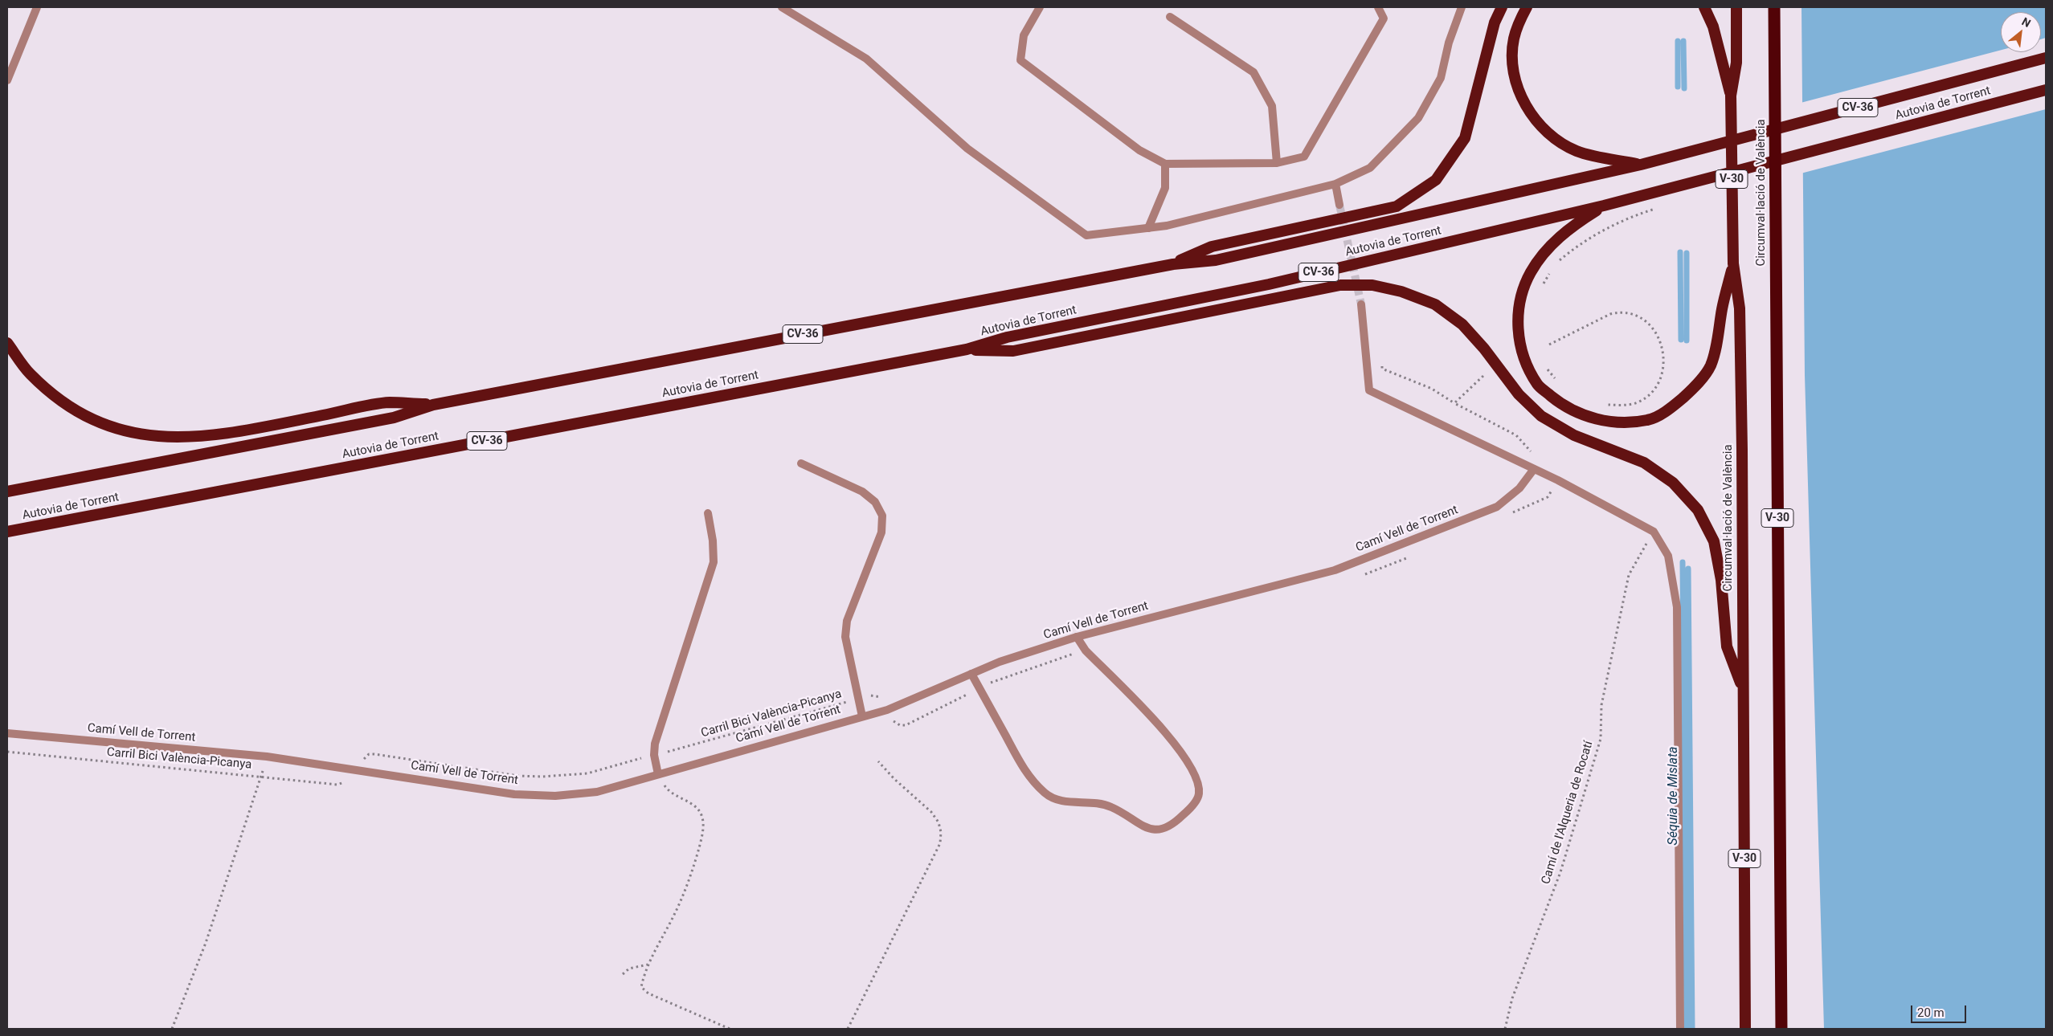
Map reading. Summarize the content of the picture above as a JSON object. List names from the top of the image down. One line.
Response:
{"streets":{"highway":["Autovia de Torrent","CV-36","V-30","Circumval·lació de València"],"street":["Camí Vell de Torrent"],"path":["Carril Bici València-Picanya","Camí de l'Alqueria de Rocatí"]},"water":["Séquia de Mislata"],"scale_bar":"20 m","north":"top right"}
